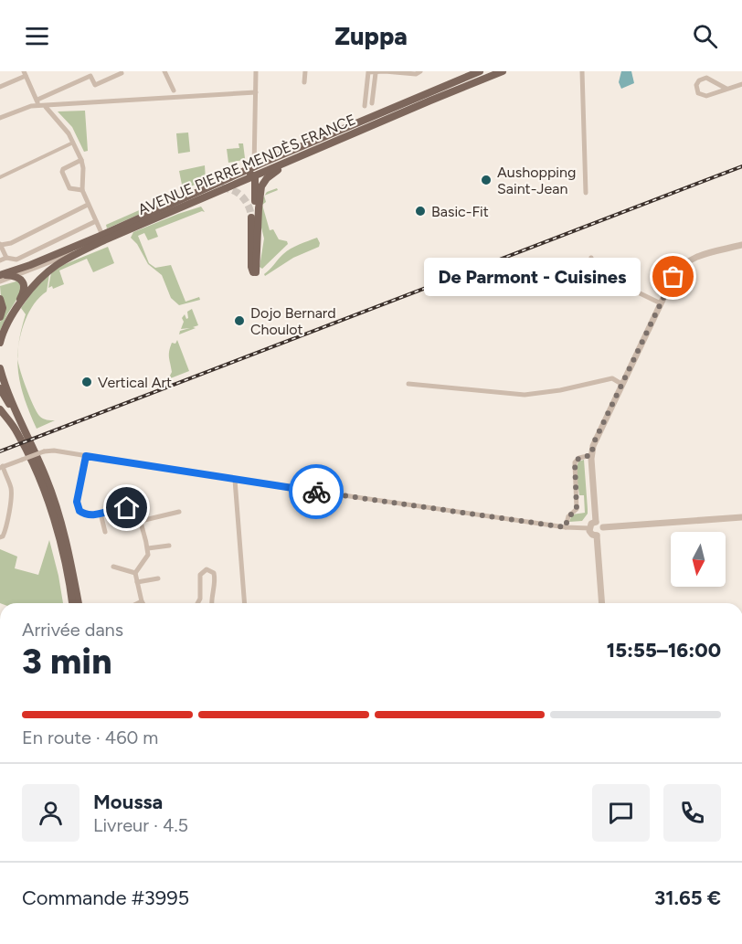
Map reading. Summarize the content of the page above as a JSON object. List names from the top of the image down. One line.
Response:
{"streets":{"main road":["AVENUE PIERRE MENDÈS FRANCE"]},"places":["Aushopping Saint-Jean","Basic-Fit","De Parmont - Cuisines","Dojo Bernard Choulot","Vertical Art"],"north":"bottom","page":{"header":"Zuppa","bubble":"De Parmont - Cuisines","heading":["3 min","Arrivée dans","15:55–16:00"],"panel":["Moussa","Livreur · 4.5","Commande #3995","31.65 €"],"bar":"En route · 460 m"}}
